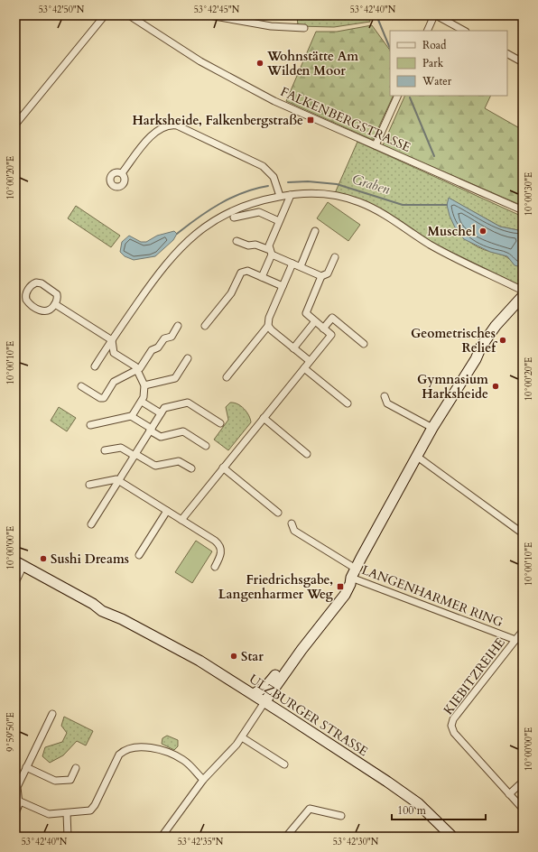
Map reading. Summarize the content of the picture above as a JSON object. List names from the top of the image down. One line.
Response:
{"streets":{"main road":["ULZBURGER STRASSE"],"street":["FALKENBERGSTRASSE","LANGENHARMER RING","KIEBITZREIHE"]},"crossings":[["LANGENHARMER RING","KIEBITZREIHE"]],"water":["Graben"],"places":{"other":["Wohnstätte Am Wilden Moor","Muschel","Geometrisches Relief","Gymnasium Harksheide","Sushi Dreams","Star"],"transit":["Harksheide, Falkenbergstraße","Friedrichsgabe, Langenharmer Weg"]},"legend":["Road","Park","Water"],"scale_bar":"100 m","coordinates":["53°42'50\"N","53°42'45\"N","53°42'40\"N","10°00'20\"E","10°00'30\"E","10°00'10\"E","10°00'00\"E","9°59'50\"E","53°42'35\"N","53°42'30\"N"]}
